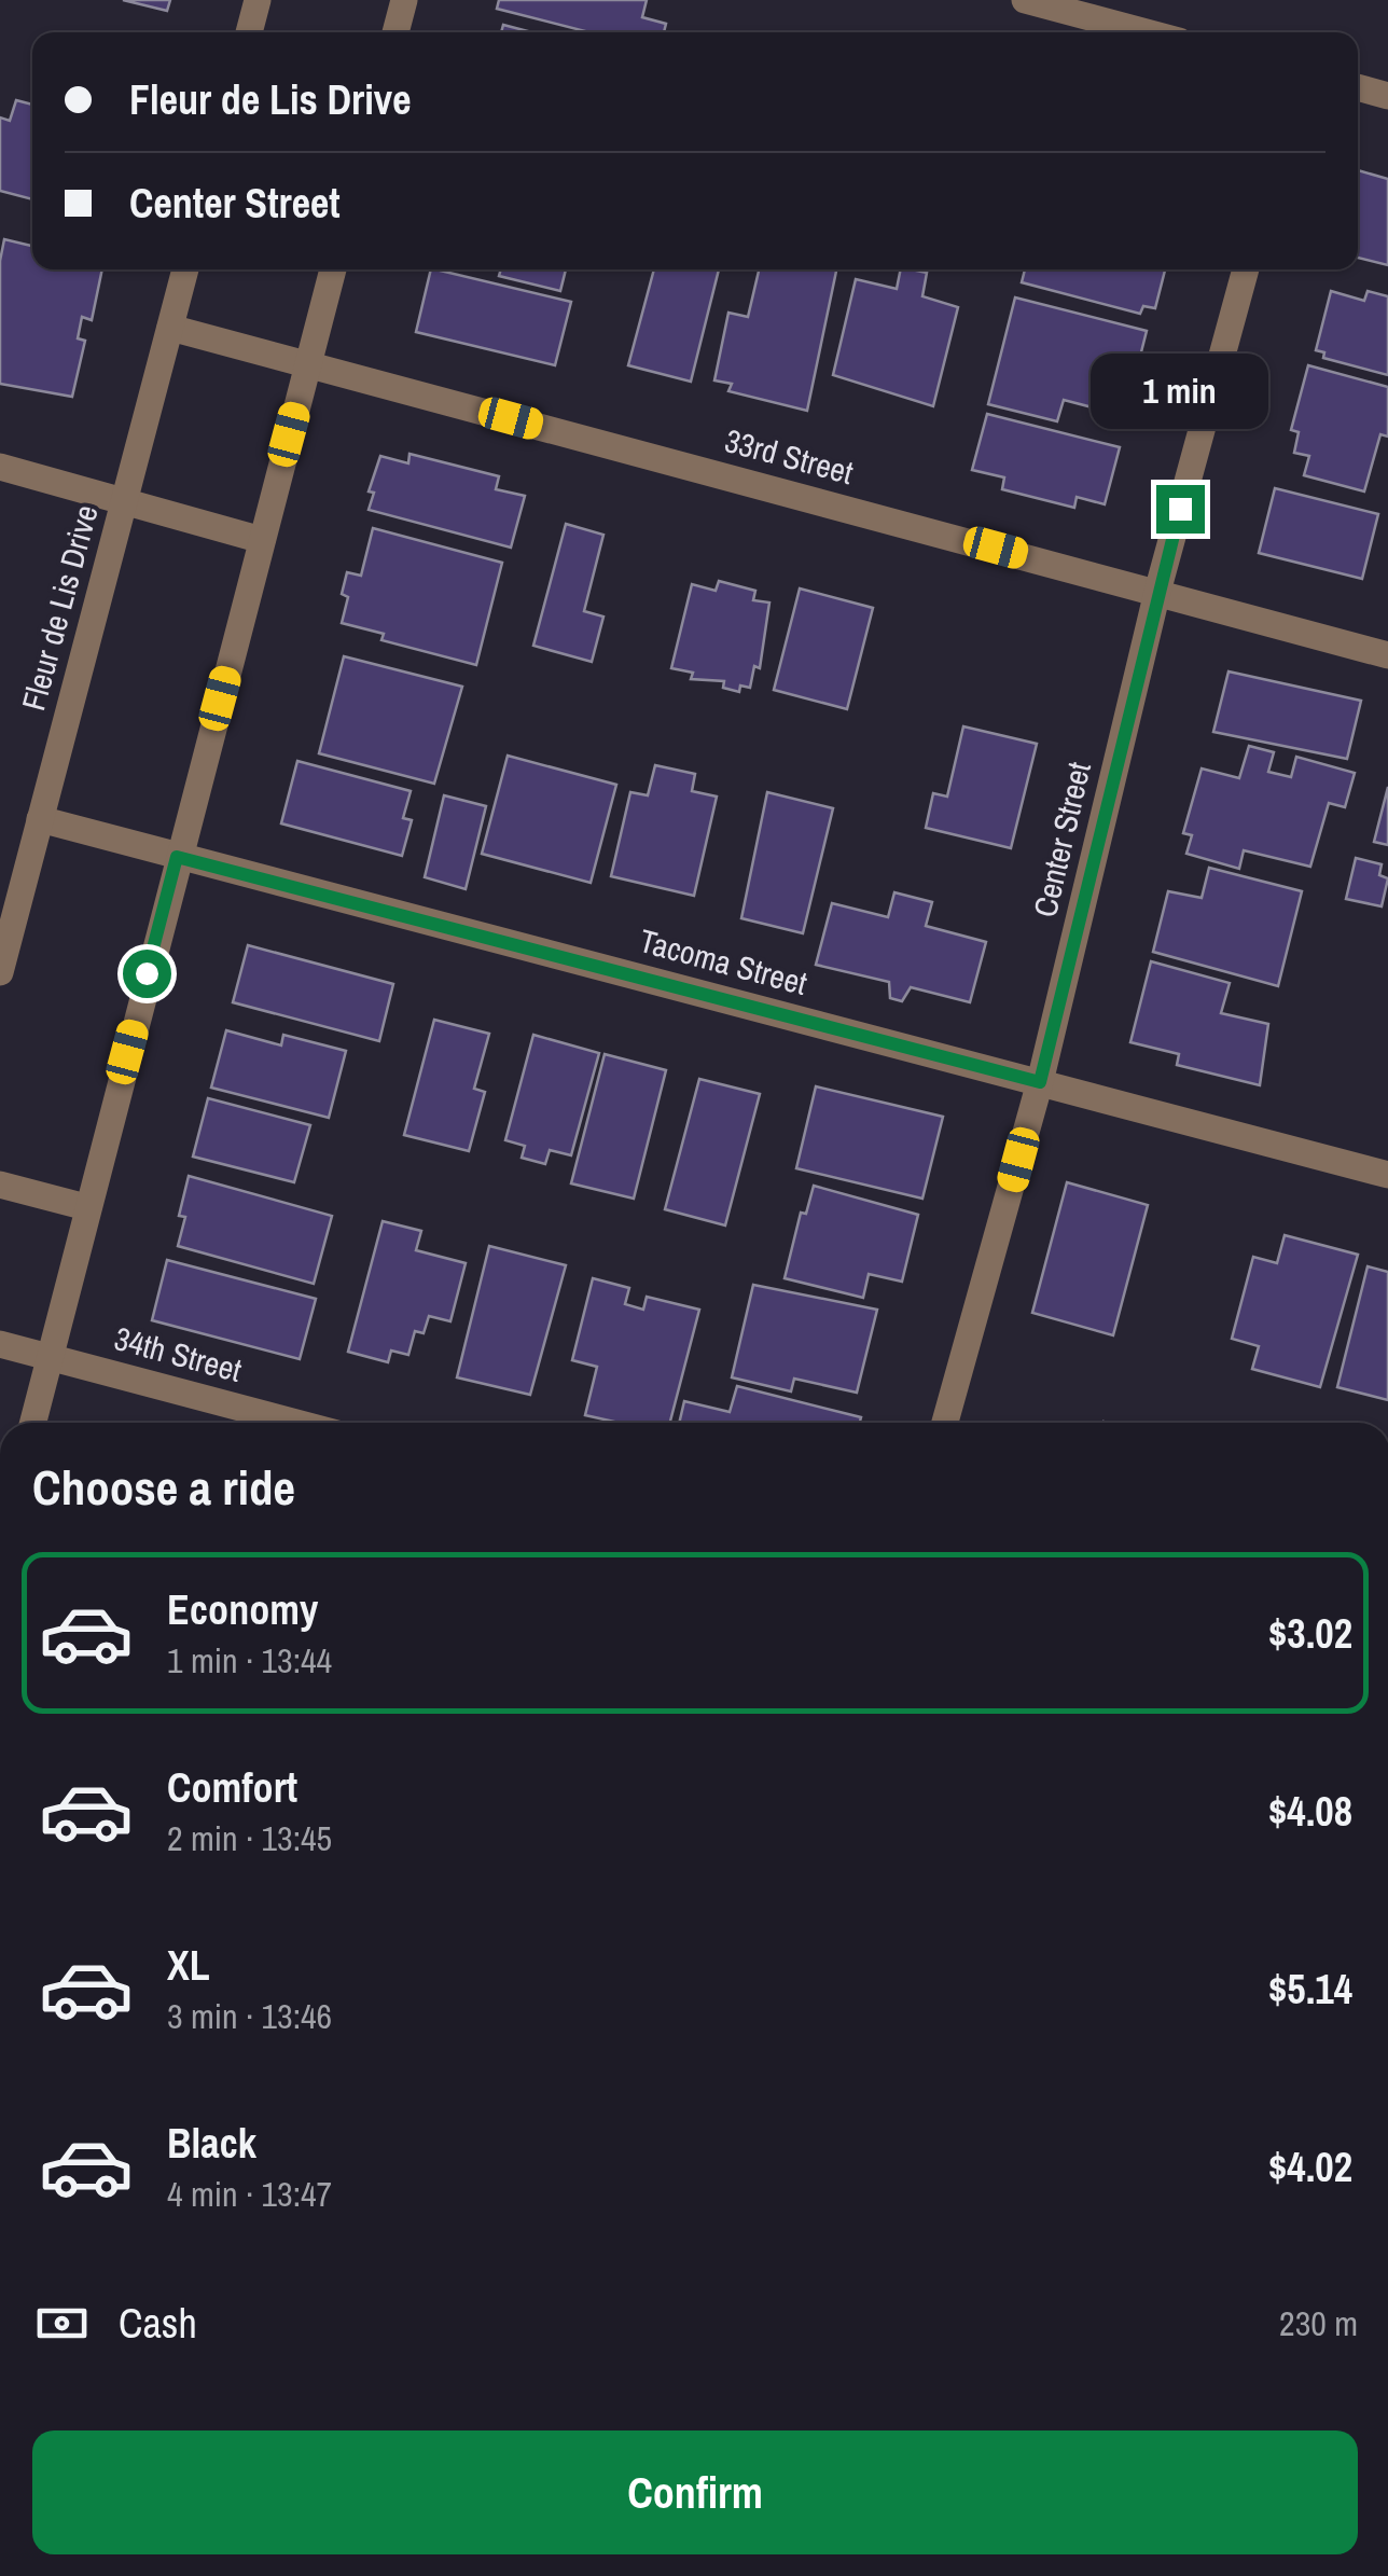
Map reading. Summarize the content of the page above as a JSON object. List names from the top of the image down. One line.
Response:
{"streets":{"street":["33rd Street","Fleur de Lis Drive","Center Street","Tacoma Street","34th Street"]},"crossings":[["33rd Street","Fleur de Lis Drive"],["33rd Street","Center Street"],["Fleur de Lis Drive","Tacoma Street"],["Center Street","Tacoma Street"]],"page":{"banner":["Fleur de Lis Drive","Center Street"],"bubble":"1 min","heading":"Choose a ride","list":[{"name":"Economy","note":"1 min · 13:44","value":"$3.02"},{"name":"Comfort","note":"2 min · 13:45","value":"$4.08"},{"name":"XL","note":"3 min · 13:46","value":"$5.14"},{"name":"Black","note":"4 min · 13:47","value":"$4.02"}],"pay":["Cash","230 m"],"buttons":"Confirm"}}
